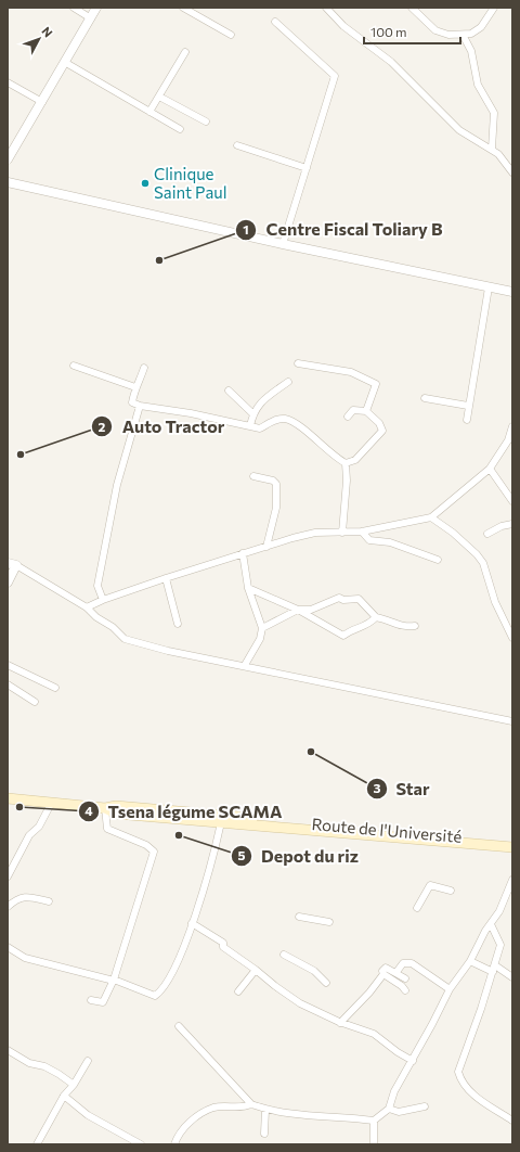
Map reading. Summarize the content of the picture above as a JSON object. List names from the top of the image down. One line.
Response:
{"streets":{"main road":["Route de l'Université"]},"places":["Clinique Saint Paul","Centre Fiscal Toliary B","Auto Tractor","Star","Tsena légume SCAMA","Depot du riz"],"scale_bar":"100 m","north":"top right"}
